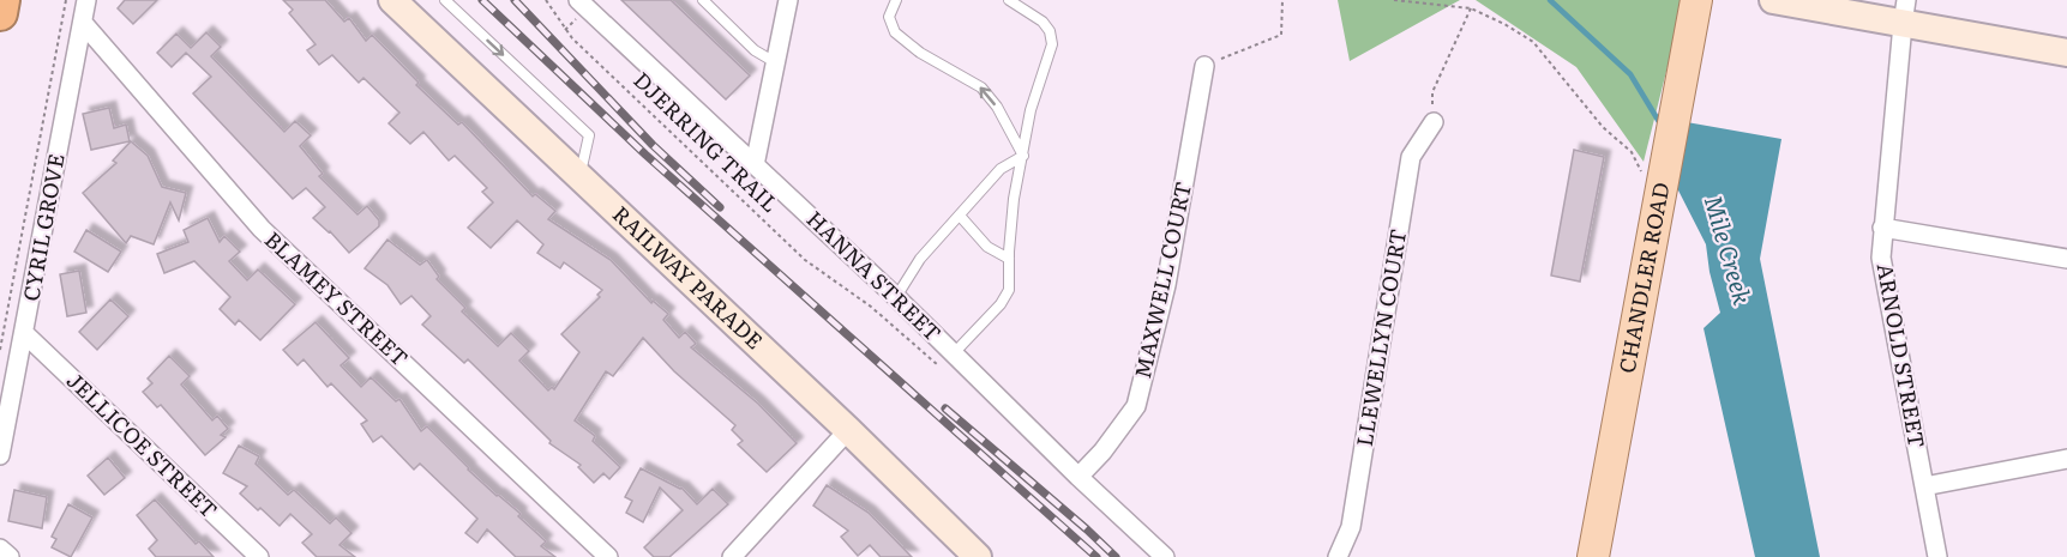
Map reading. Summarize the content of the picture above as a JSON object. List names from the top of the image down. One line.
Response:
{"streets":{"main road":["RAILWAY PARADE","CHANDLER ROAD"],"street":["CYRIL GROVE","HANNA STREET","MAXWELL COURT","BLAMEY STREET","LLEWELLYN COURT","ARNOLD STREET","JELLICOE STREET"],"path":["DJERRING TRAIL"]},"crossings":[["CYRIL GROVE","BLAMEY STREET"],["CYRIL GROVE","JELLICOE STREET"],["HANNA STREET","MAXWELL COURT"]],"water":["Mile Creek"]}
